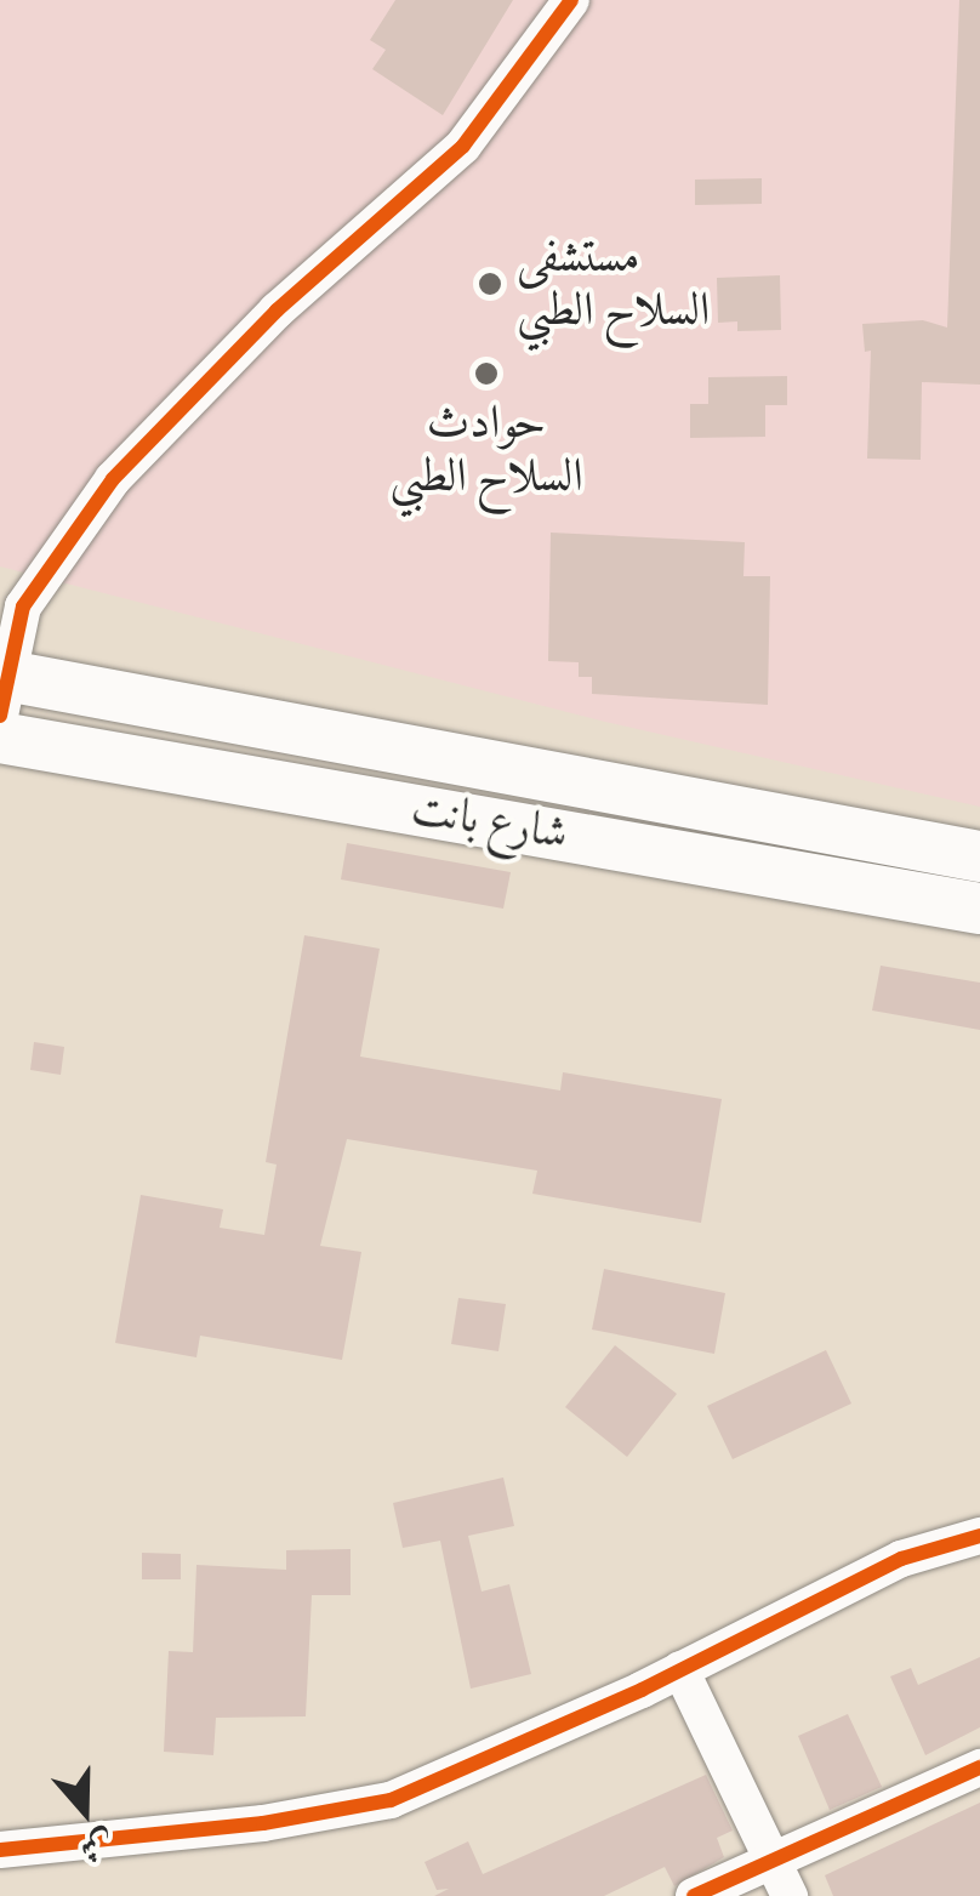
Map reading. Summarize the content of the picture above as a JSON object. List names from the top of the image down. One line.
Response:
{"streets":{"main road":["شارع بانت"]},"places":["مستشفى السلاح الطبي","حوادث السلاح الطبي"],"north":"bottom"}
